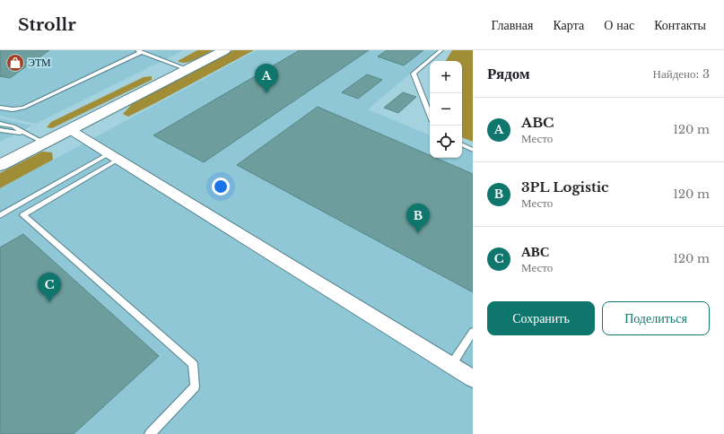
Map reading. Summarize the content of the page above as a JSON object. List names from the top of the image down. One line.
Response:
{"places":{"shop":["ЭТМ"]},"page":{"header":"Strollr","nav":["Главная","Карта","О нас","Контакты"],"heading":["Рядом","Найдено: 3"],"map_buttons":["+","−"],"pins":["A","B","C"],"list":[{"mark":"A","name":"ABC","note":"Место","value":"120 m"},{"mark":"B","name":"3PL Logistic","note":"Место","value":"120 m"},{"mark":"C","name":"АВС","note":"Место","value":"120 m"}],"buttons":["Сохранить","Поделиться"]}}
